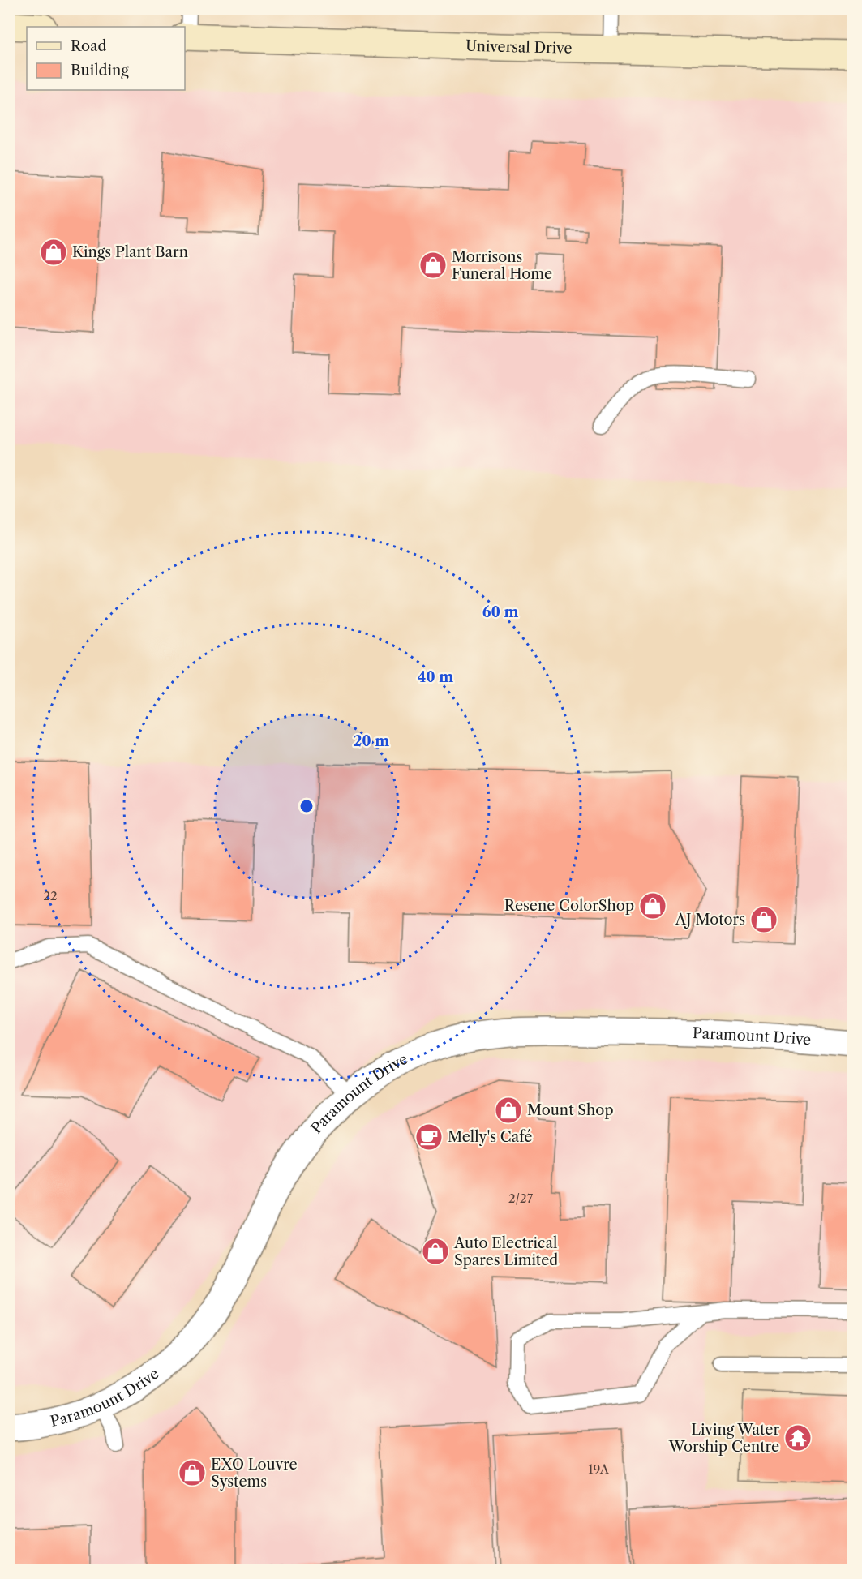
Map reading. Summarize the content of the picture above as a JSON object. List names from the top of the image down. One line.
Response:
{"streets":{"main road":["Universal Drive"],"street":["Paramount Drive"]},"places":{"shop":["Kings Plant Barn","Morrisons Funeral Home","Resene ColorShop","AJ Motors","Mount Shop","Auto Electrical Spares Limited","EXO Louvre Systems"],"cafe":["Melly's Café"],"temple":["Living Water Worship Centre"]},"house_numbers":["22","2/27","19A"],"legend":["Road","Building"],"rings":["60 m","40 m","20 m"]}
